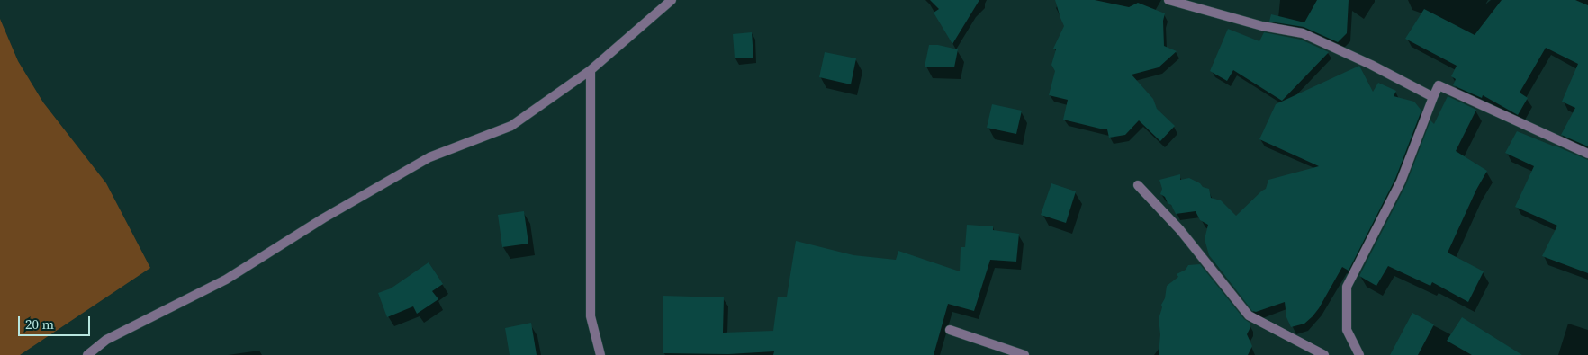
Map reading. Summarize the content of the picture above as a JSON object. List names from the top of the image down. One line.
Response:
{"scale_bar":"20 m"}
